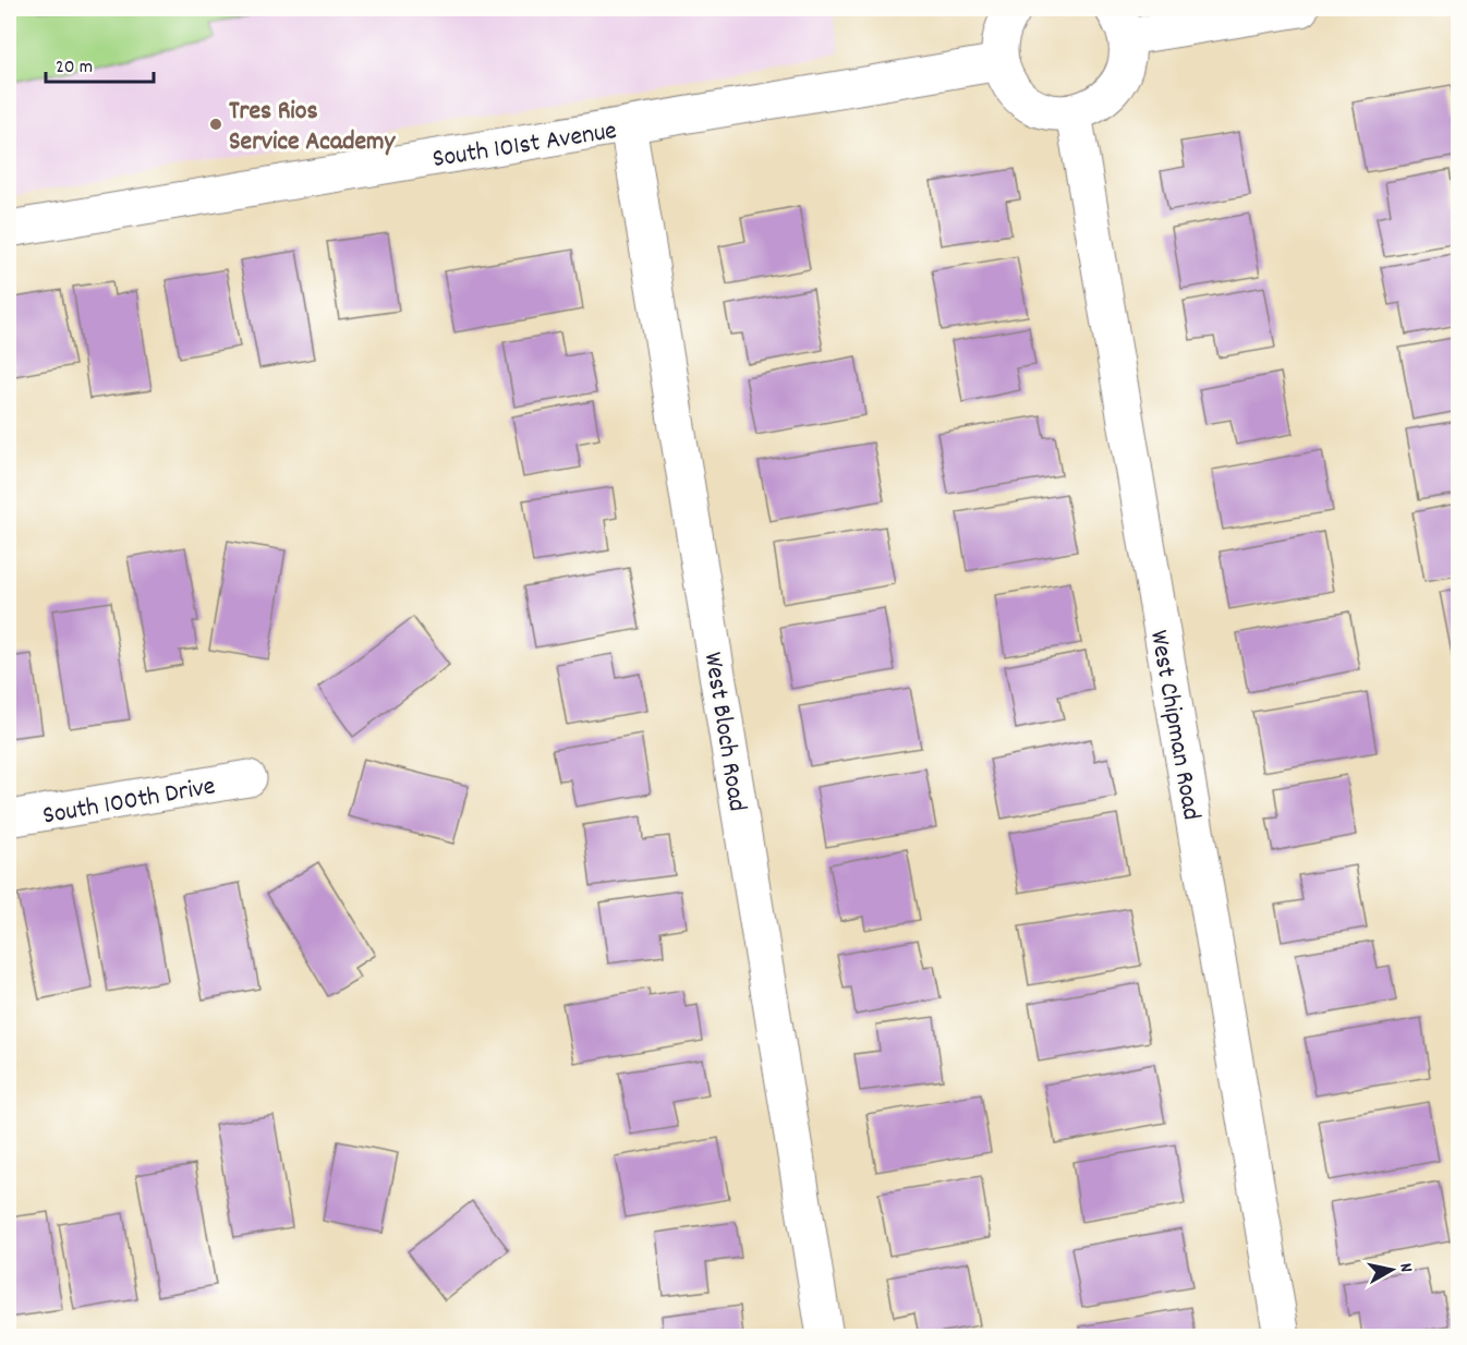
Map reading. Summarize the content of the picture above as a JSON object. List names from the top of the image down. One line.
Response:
{"streets":{"street":["South 101st Avenue","West Chipman Road","West Bloch Road","South 100th Drive"]},"crossings":[["South 101st Avenue","West Bloch Road"]],"places":["Tres Rios Service Academy"],"scale_bar":"20 m","north":"right"}
